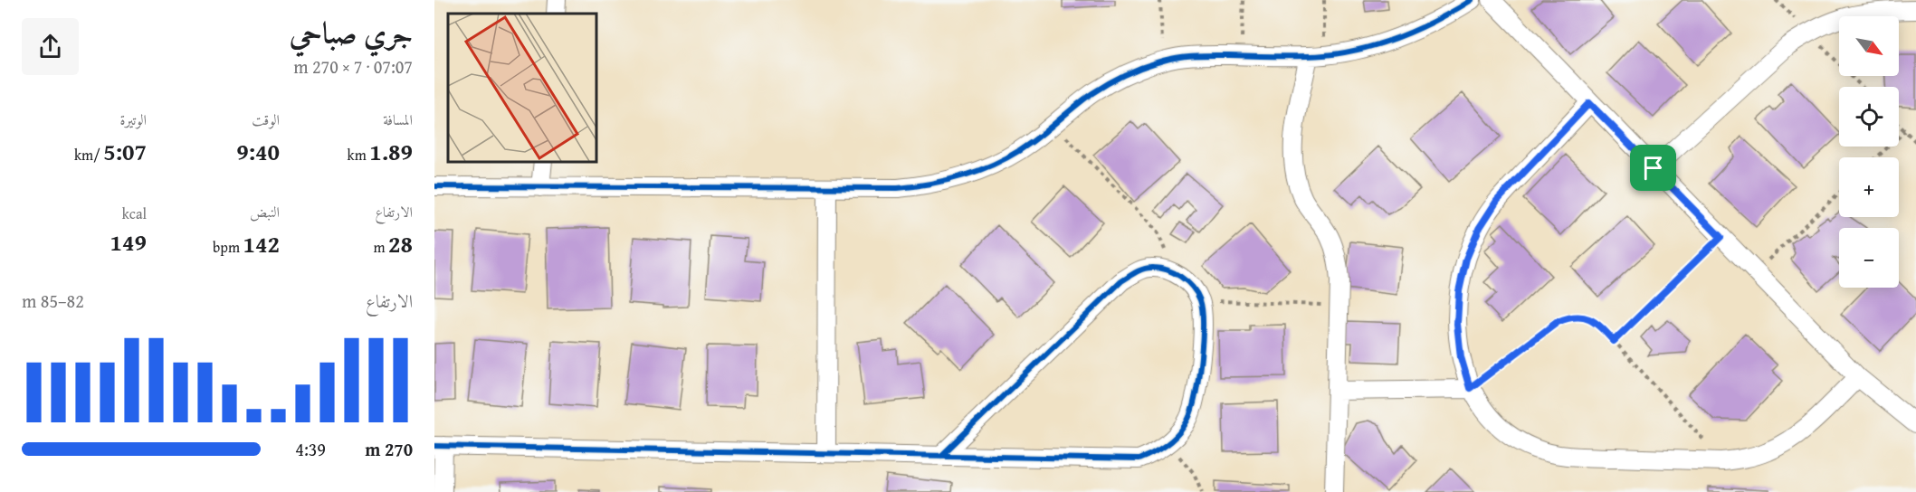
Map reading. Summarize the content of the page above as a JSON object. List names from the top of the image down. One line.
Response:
{"north":"bottom right","page":{"heading":["جري صباحي","07:07 · 7 × 270 m"],"map_buttons":["+","−"],"stats":[["المسافة","1.89 km"],["الوقت","9:40"],["الوتيرة","5:07 /km"],["الارتفاع","28 m"],["النبض","142 bpm"],["kcal","149"]],"chart":["الارتفاع","82–85 m"],"list":[{"name":"270 m","note":"4:39"}]}}
